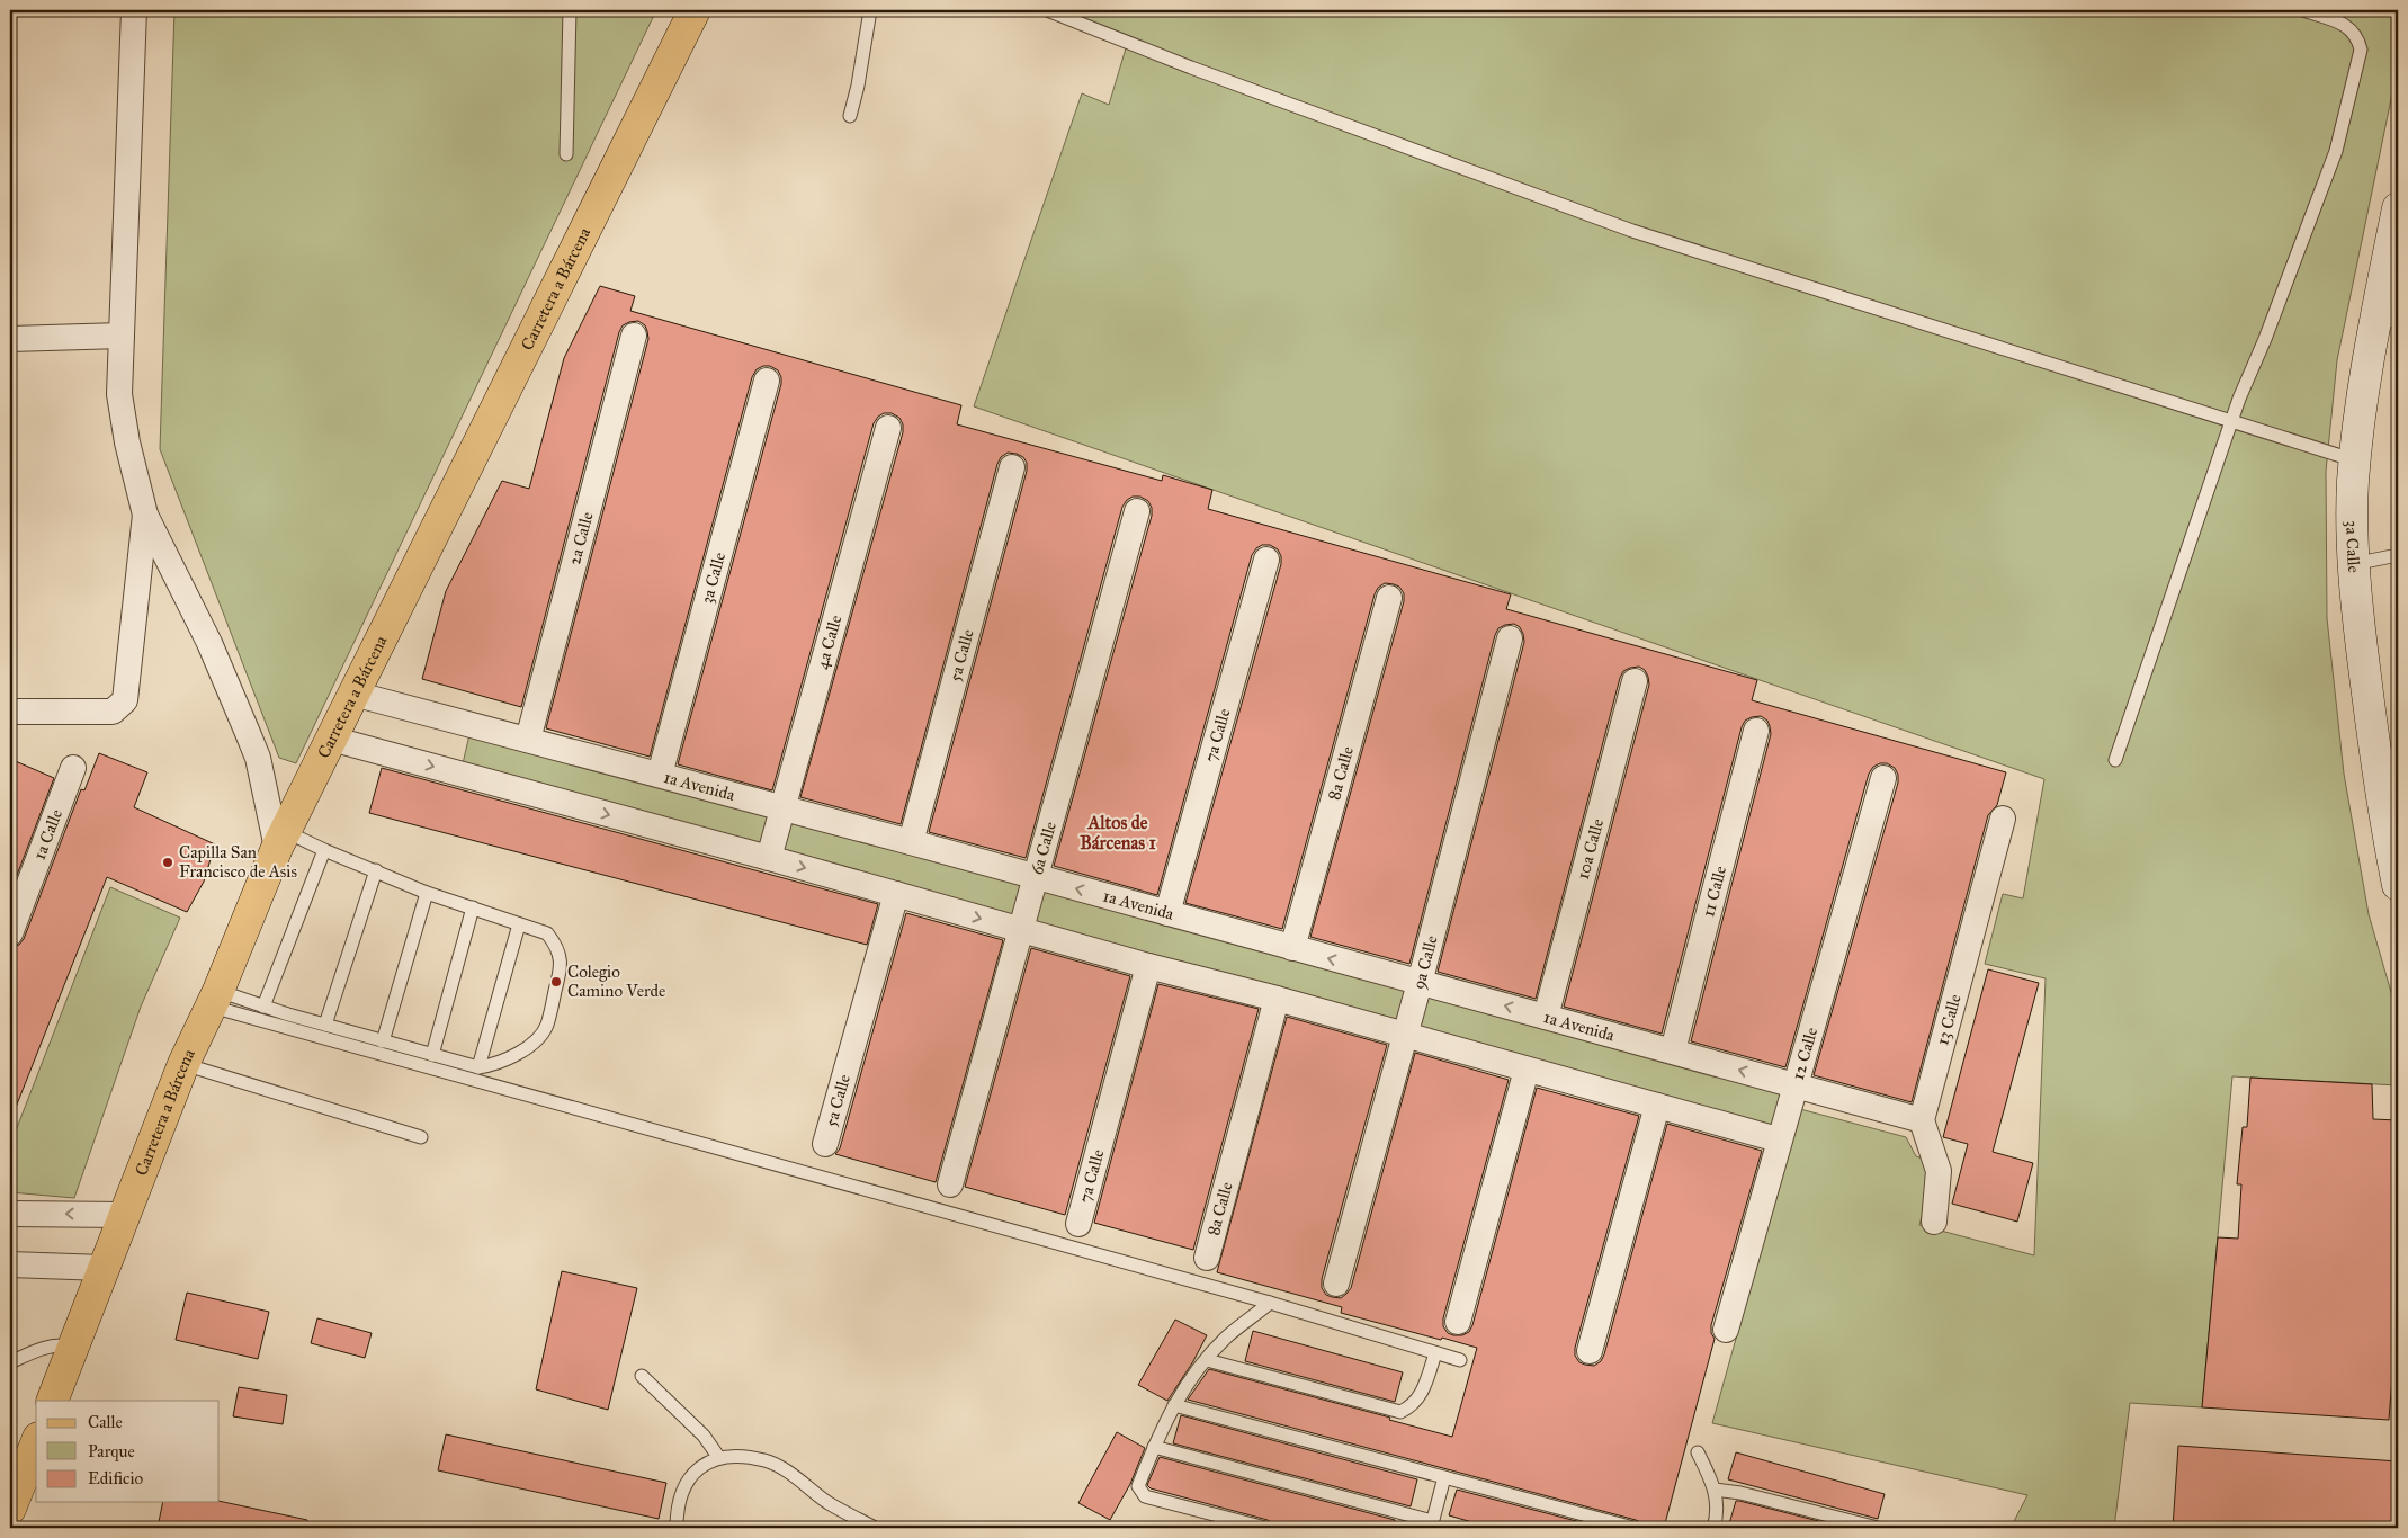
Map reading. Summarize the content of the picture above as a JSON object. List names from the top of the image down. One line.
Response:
{"streets":{"main road":["Carretera a Bárcena","3a Calle"],"street":["2a Calle","4a Calle","5a Calle","7a Calle","8a Calle","1a Avenida","1a Calle","6a Calle","10a Calle","11 Calle","9a Calle","13 Calle","12 Calle"]},"crossings":[["Carretera a Bárcena","1a Avenida"],["2a Calle","1a Avenida"],["3a Calle","1a Avenida"],["4a Calle","1a Avenida"],["5a Calle","1a Avenida"],["7a Calle","1a Avenida"],["8a Calle","1a Avenida"],["1a Avenida","6a Calle"],["1a Avenida","10a Calle"],["1a Avenida","11 Calle"],["1a Avenida","9a Calle"],["1a Avenida","13 Calle"],["1a Avenida","12 Calle"]],"districts":["Altos de Bárcenas 1"],"places":["Capilla San Francisco de Asis","Colegio Camino Verde"],"legend":["Calle","Parque","Edificio"]}
